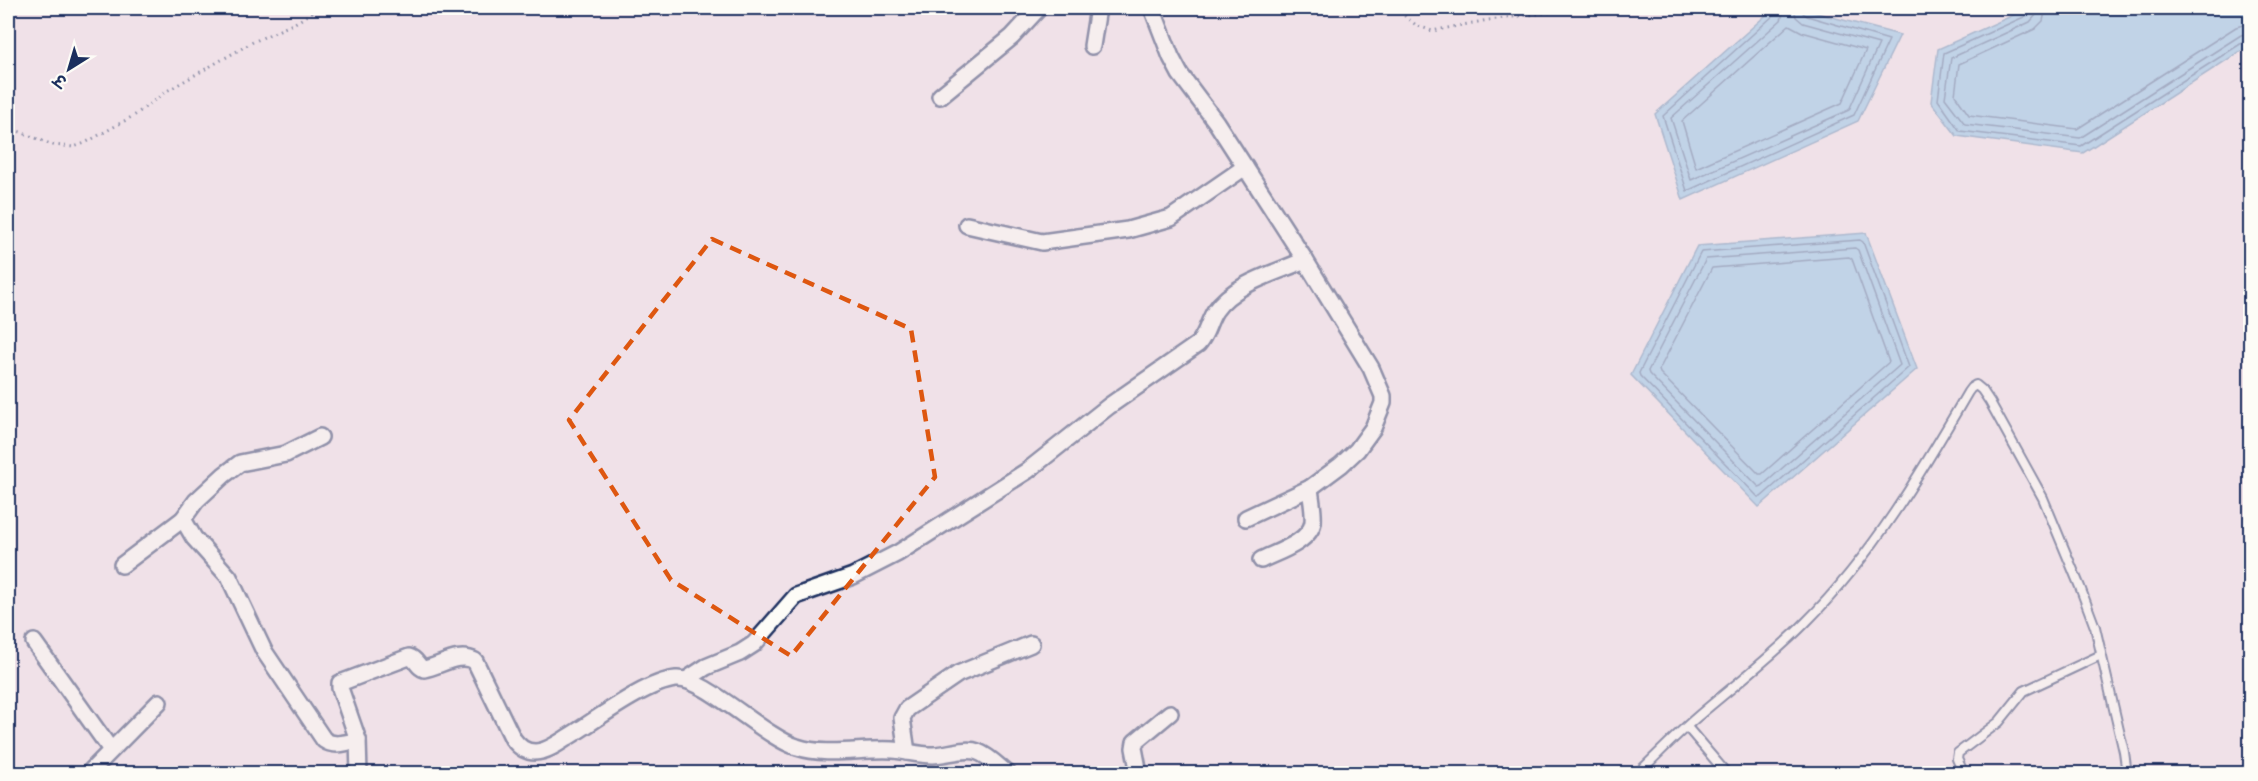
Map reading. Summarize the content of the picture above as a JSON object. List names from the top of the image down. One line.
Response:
{"north":"bottom left"}
